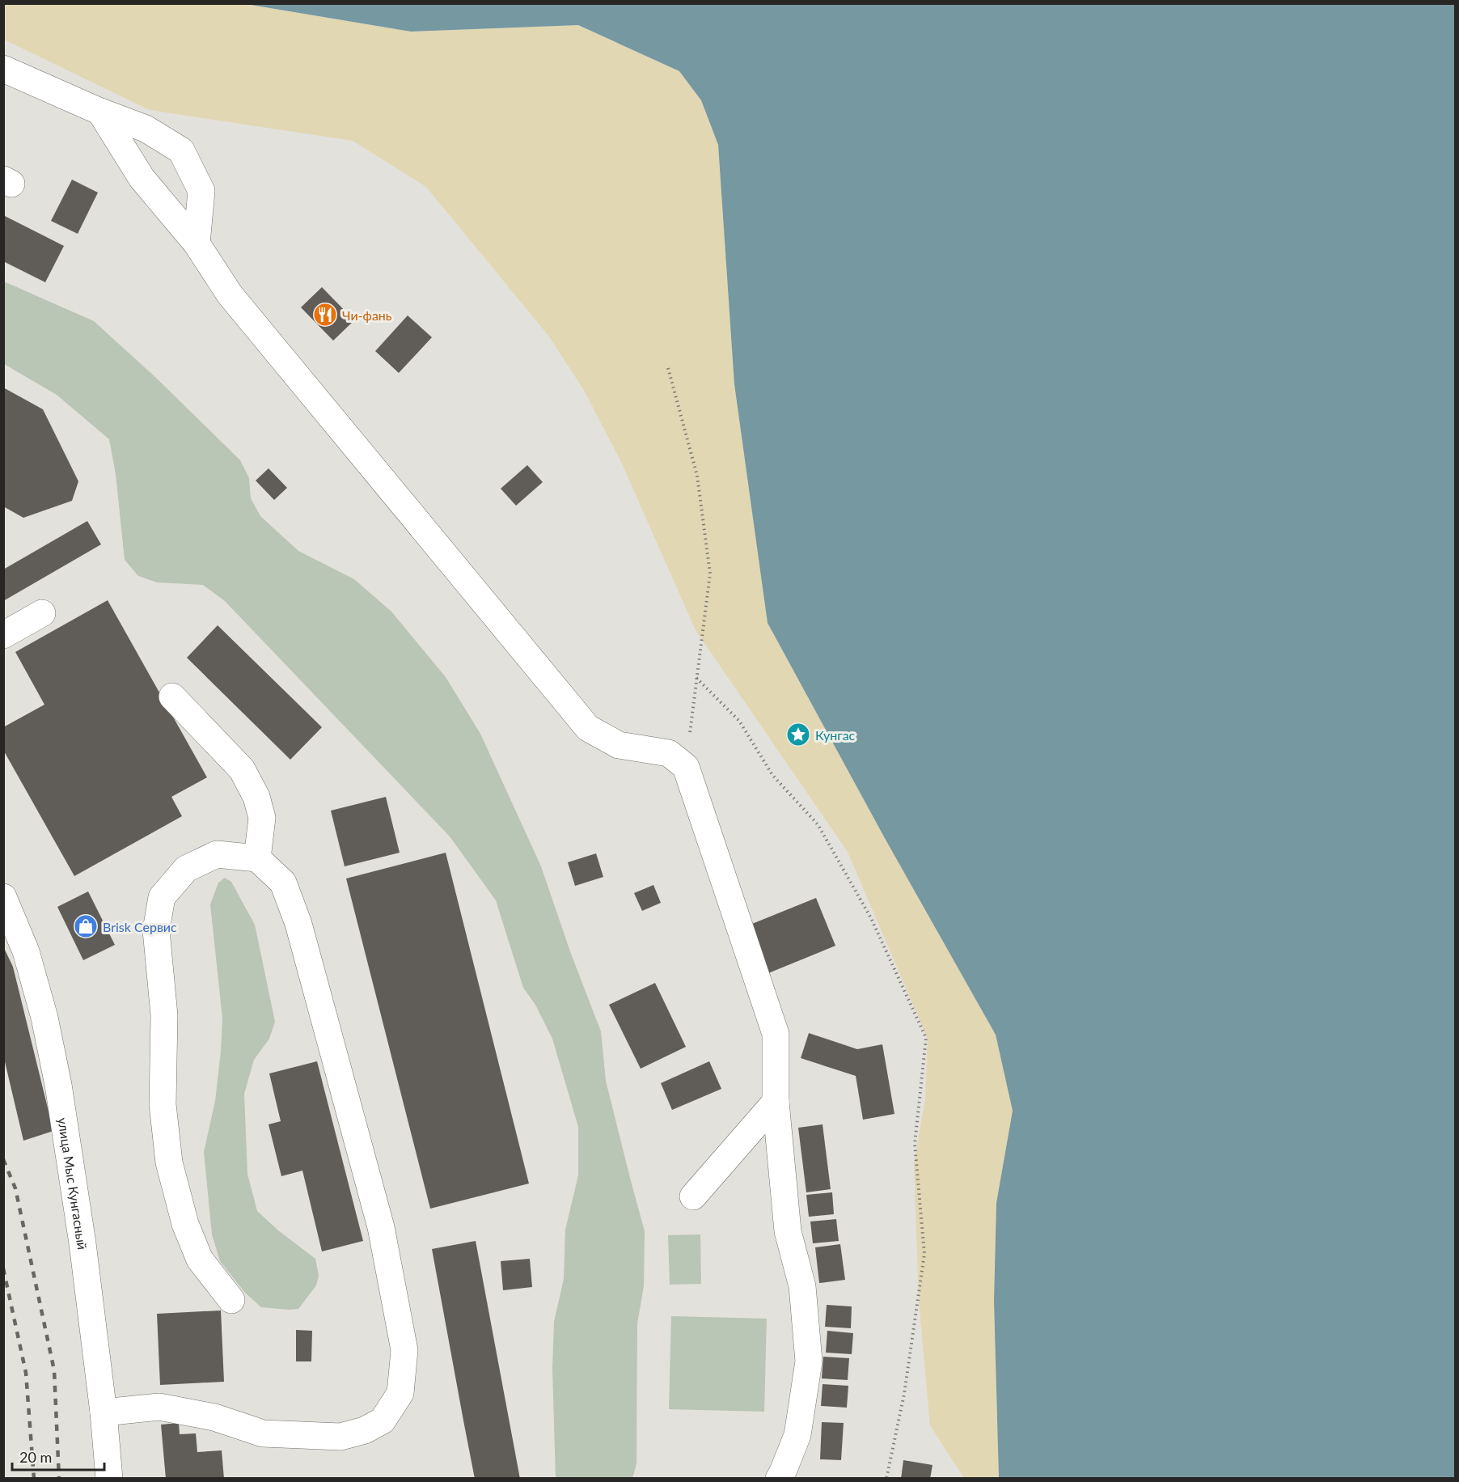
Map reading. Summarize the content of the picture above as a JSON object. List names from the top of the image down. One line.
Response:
{"streets":{"street":["улица Мыс Кунгасный"]},"places":{"restaurant":["Чи-фань"],"place":["Кунгас"],"shop":["Brisk Сервис"]},"scale_bar":"20 m"}
